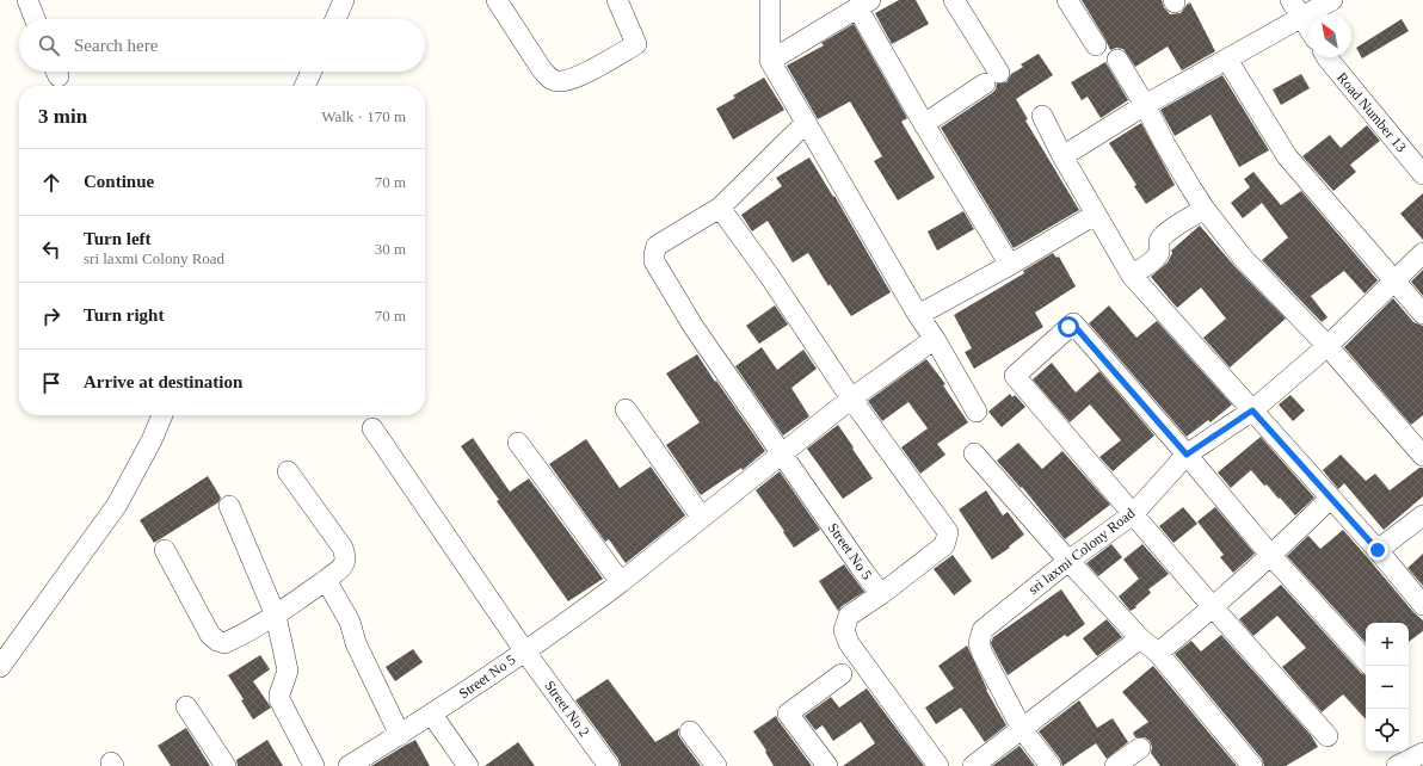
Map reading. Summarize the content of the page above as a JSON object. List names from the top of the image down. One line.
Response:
{"streets":{"street":["Road Number 13","Street No 5","sri laxmi Colony Road","Street No 2"]},"crossings":[["Street No 5","Street No 2"]],"north":"top left","page":{"search":"Search here","heading":["3 min","Walk · 170 m"],"list":[["Continue","70 m"],["Turn left","sri laxmi Colony Road","30 m"],["Turn right","70 m"],"Arrive at destination"],"map_buttons":["+","−"]}}
